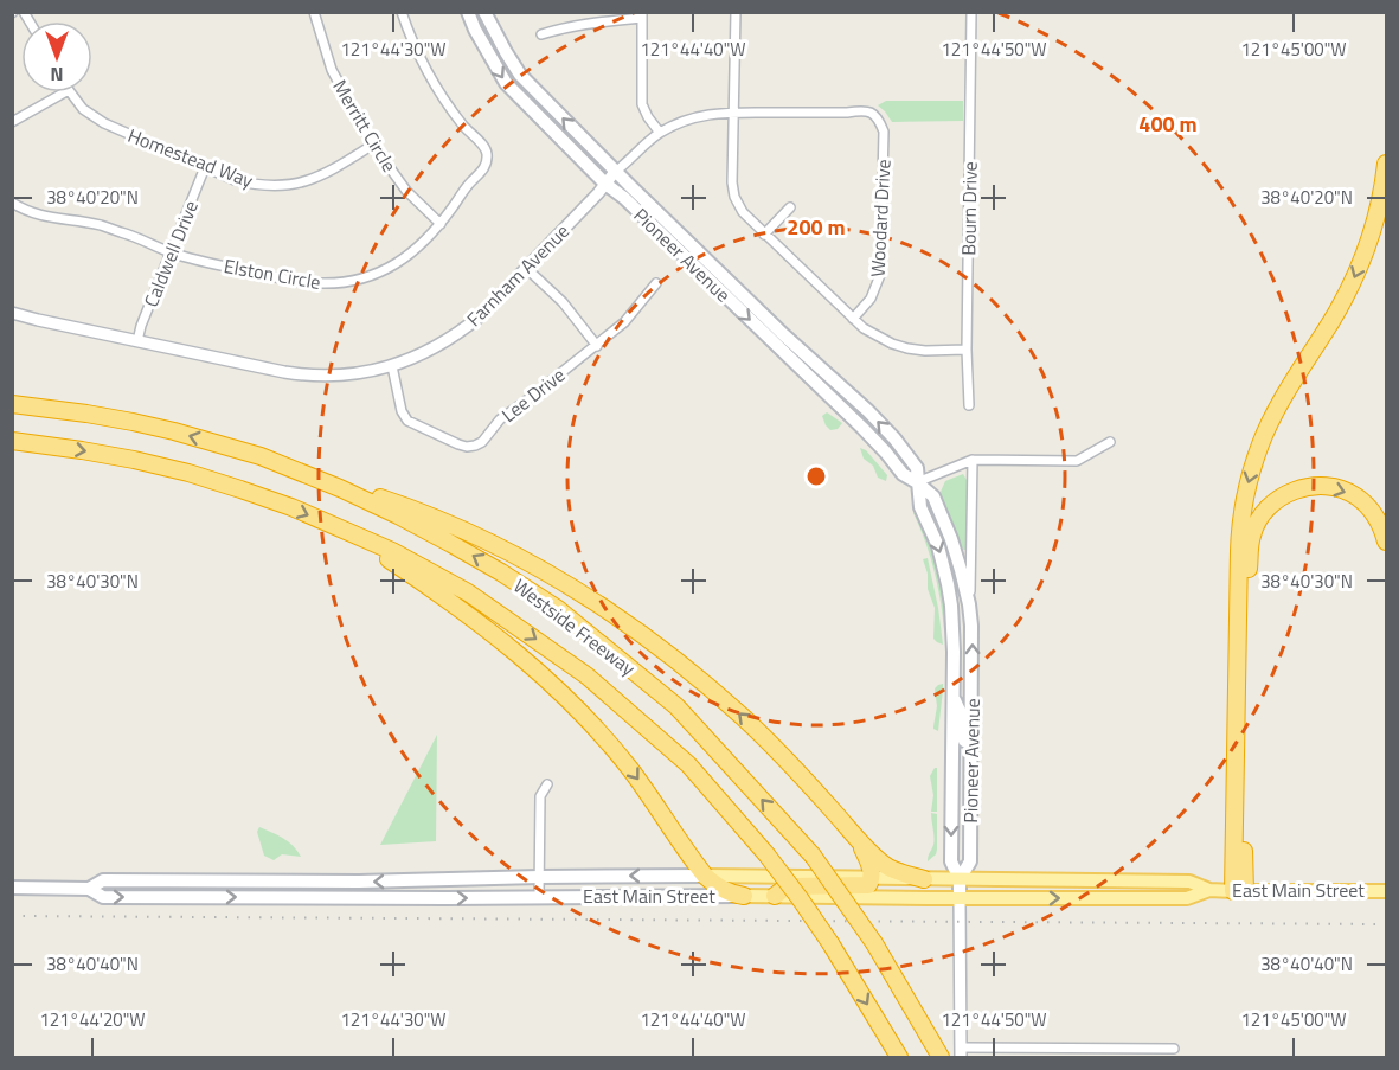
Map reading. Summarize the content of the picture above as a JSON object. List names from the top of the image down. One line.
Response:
{"streets":{"highway":["Westside Freeway"],"main road":["Pioneer Avenue","East Main Street"],"street":["Merritt Circle","Homestead Way","Bourn Drive","Woodard Drive","Caldwell Drive","Elston Circle","Farnham Avenue","Lee Drive"]},"crossings":[["Merritt Circle","Homestead Way"],["Merritt Circle","Elston Circle"],["Homestead Way","Caldwell Drive"],["Woodard Drive","Farnham Avenue"],["Caldwell Drive","Elston Circle"],["Caldwell Drive","Farnham Avenue"],["Pioneer Avenue","Farnham Avenue"],["Pioneer Avenue","East Main Street"],["Farnham Avenue","Lee Drive"]],"north":"bottom","coordinates":["121°44'30\"W","121°44'40\"W","121°44'50\"W","121°45'00\"W","38°40'20\"N","38°40'30\"N","38°40'40\"N","121°44'20\"W"],"rings":["400 m","200 m"]}
